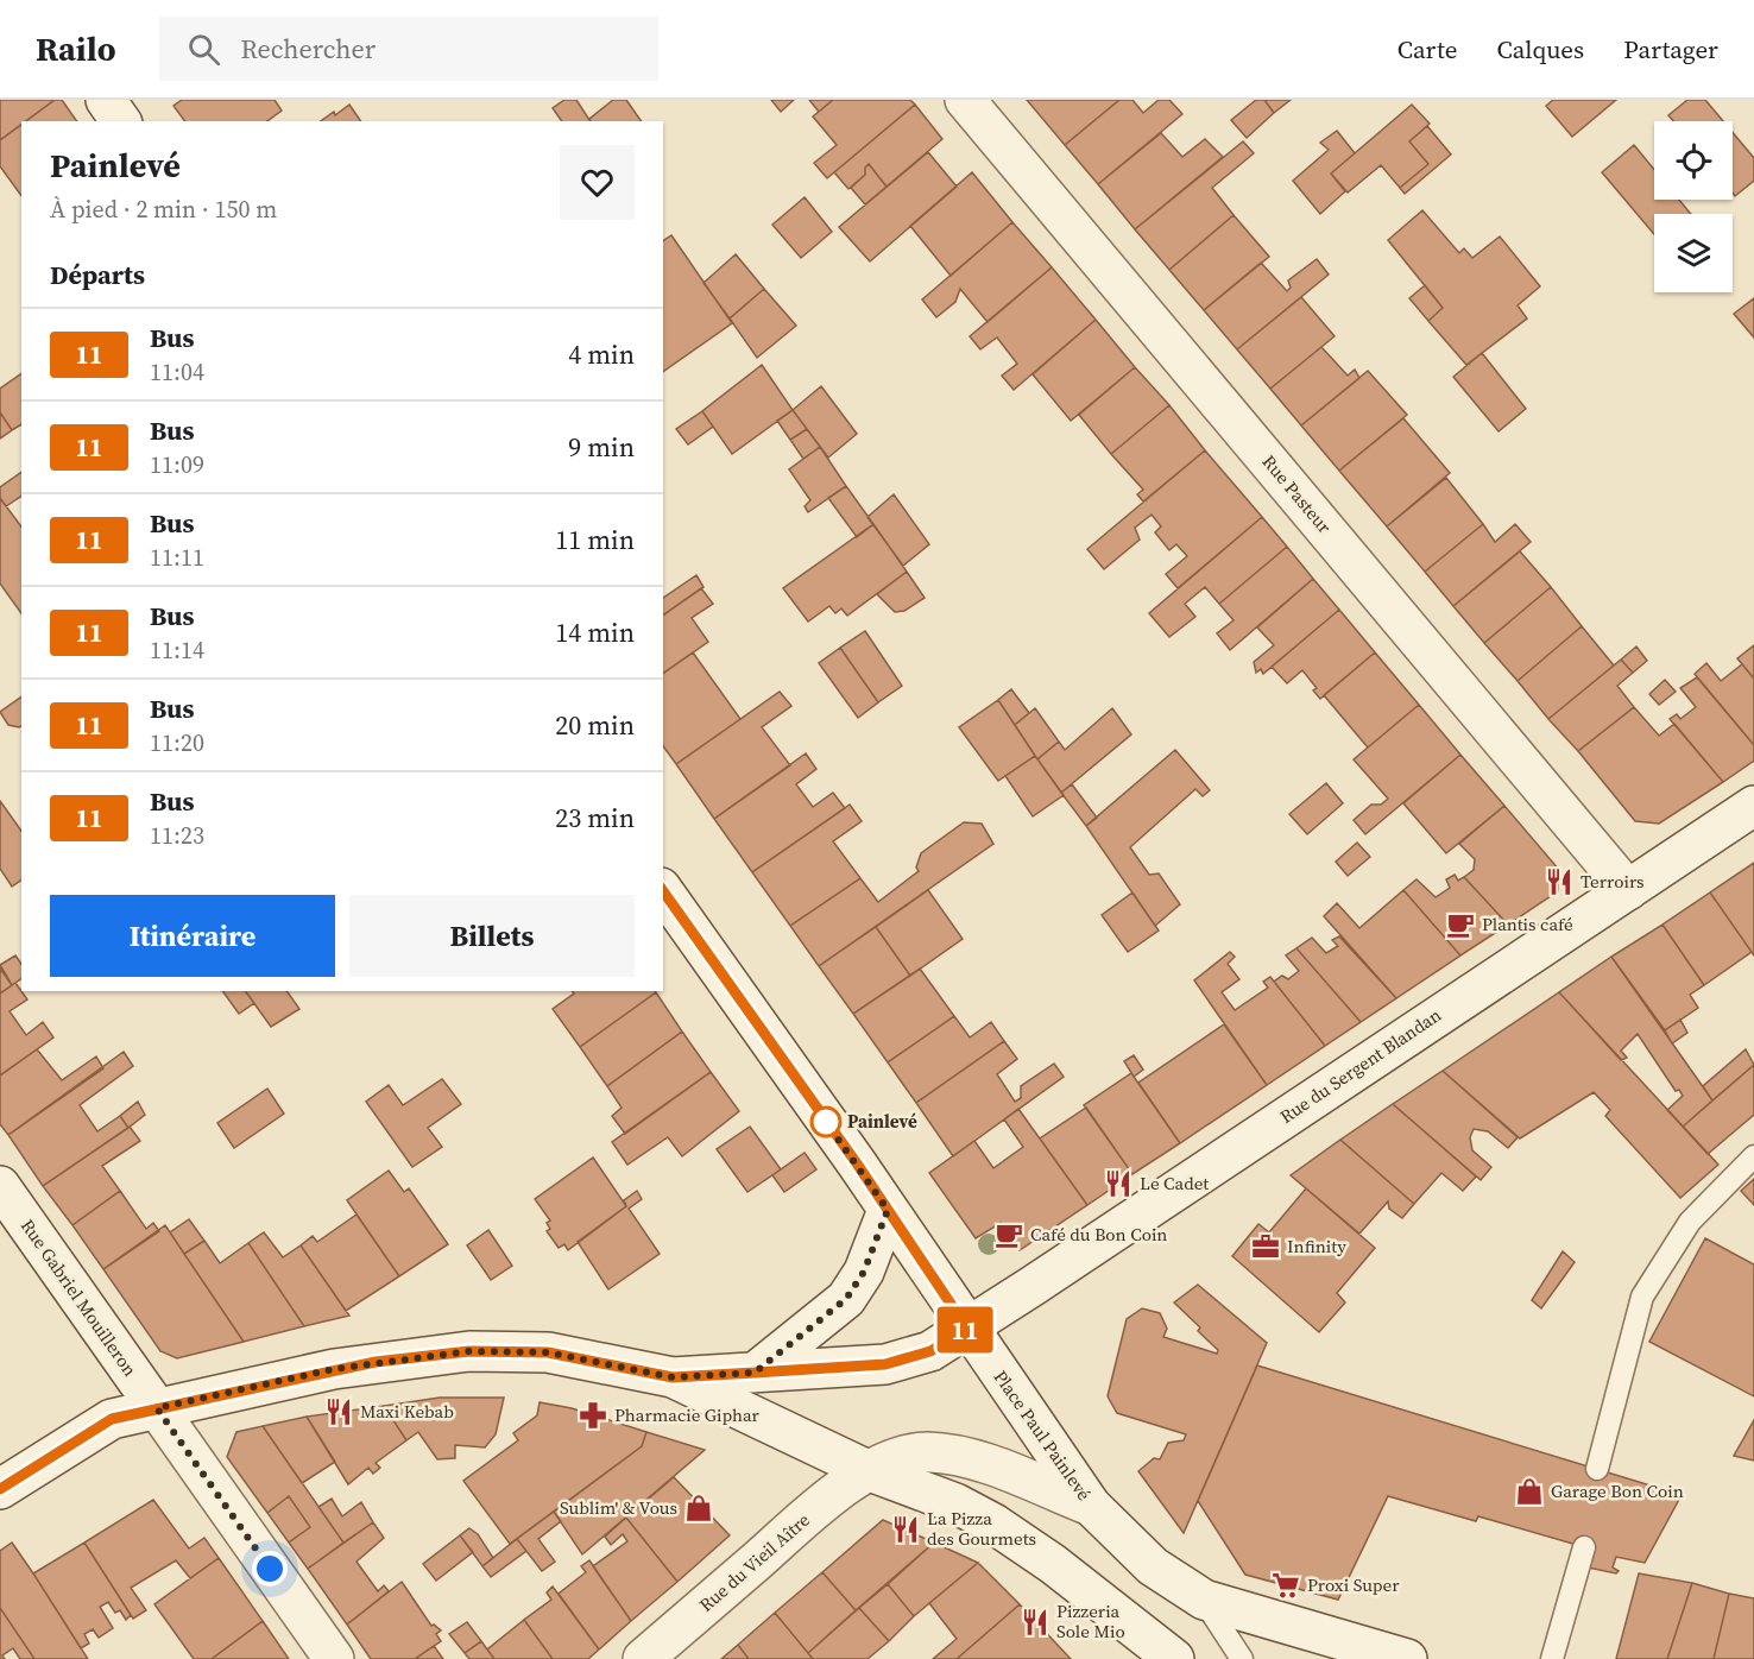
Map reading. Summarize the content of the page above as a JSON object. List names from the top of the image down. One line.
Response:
{"streets":{"street":["Rue Pasteur","Rue du Sergent Blandan","Rue Gabriel Mouilleron","Place Paul Painlevé","Rue du Vieil Aître"]},"crossings":[["Rue Pasteur","Rue du Sergent Blandan"],["Rue du Sergent Blandan","Place Paul Painlevé"],["Place Paul Painlevé","Rue du Vieil Aître"]],"places":{"restaurant":["Terroirs","Le Cadet","Maxi Kebab","La Pizza des Gourmets","Pizzeria Sole Mio"],"cafe":["Plantis café","Café du Bon Coin"],"other":["Painlevé"],"office":["Infinity"],"pharmacy":["Pharmacie Giphar"],"shop":["Garage Bon Coin","Sublim' & Vous"],"supermarket":["Proxi Super"]},"lines":["bus line 11"],"page":{"header":"Railo","search":"Rechercher","nav":["Carte","Calques","Partager"],"on_map":"11","heading":[["Painlevé","À pied · 2 min · 150 m"],"Départs"],"list":[{"mark":"11","name":"Bus","note":"11:04","value":"4 min"},{"mark":"11","name":"Bus","note":"11:09","value":"9 min"},{"mark":"11","name":"Bus","note":"11:11","value":"11 min"},{"mark":"11","name":"Bus","note":"11:14","value":"14 min"},{"mark":"11","name":"Bus","note":"11:20","value":"20 min"},{"mark":"11","name":"Bus","note":"11:23","value":"23 min"}],"buttons":["Itinéraire","Billets"]}}
